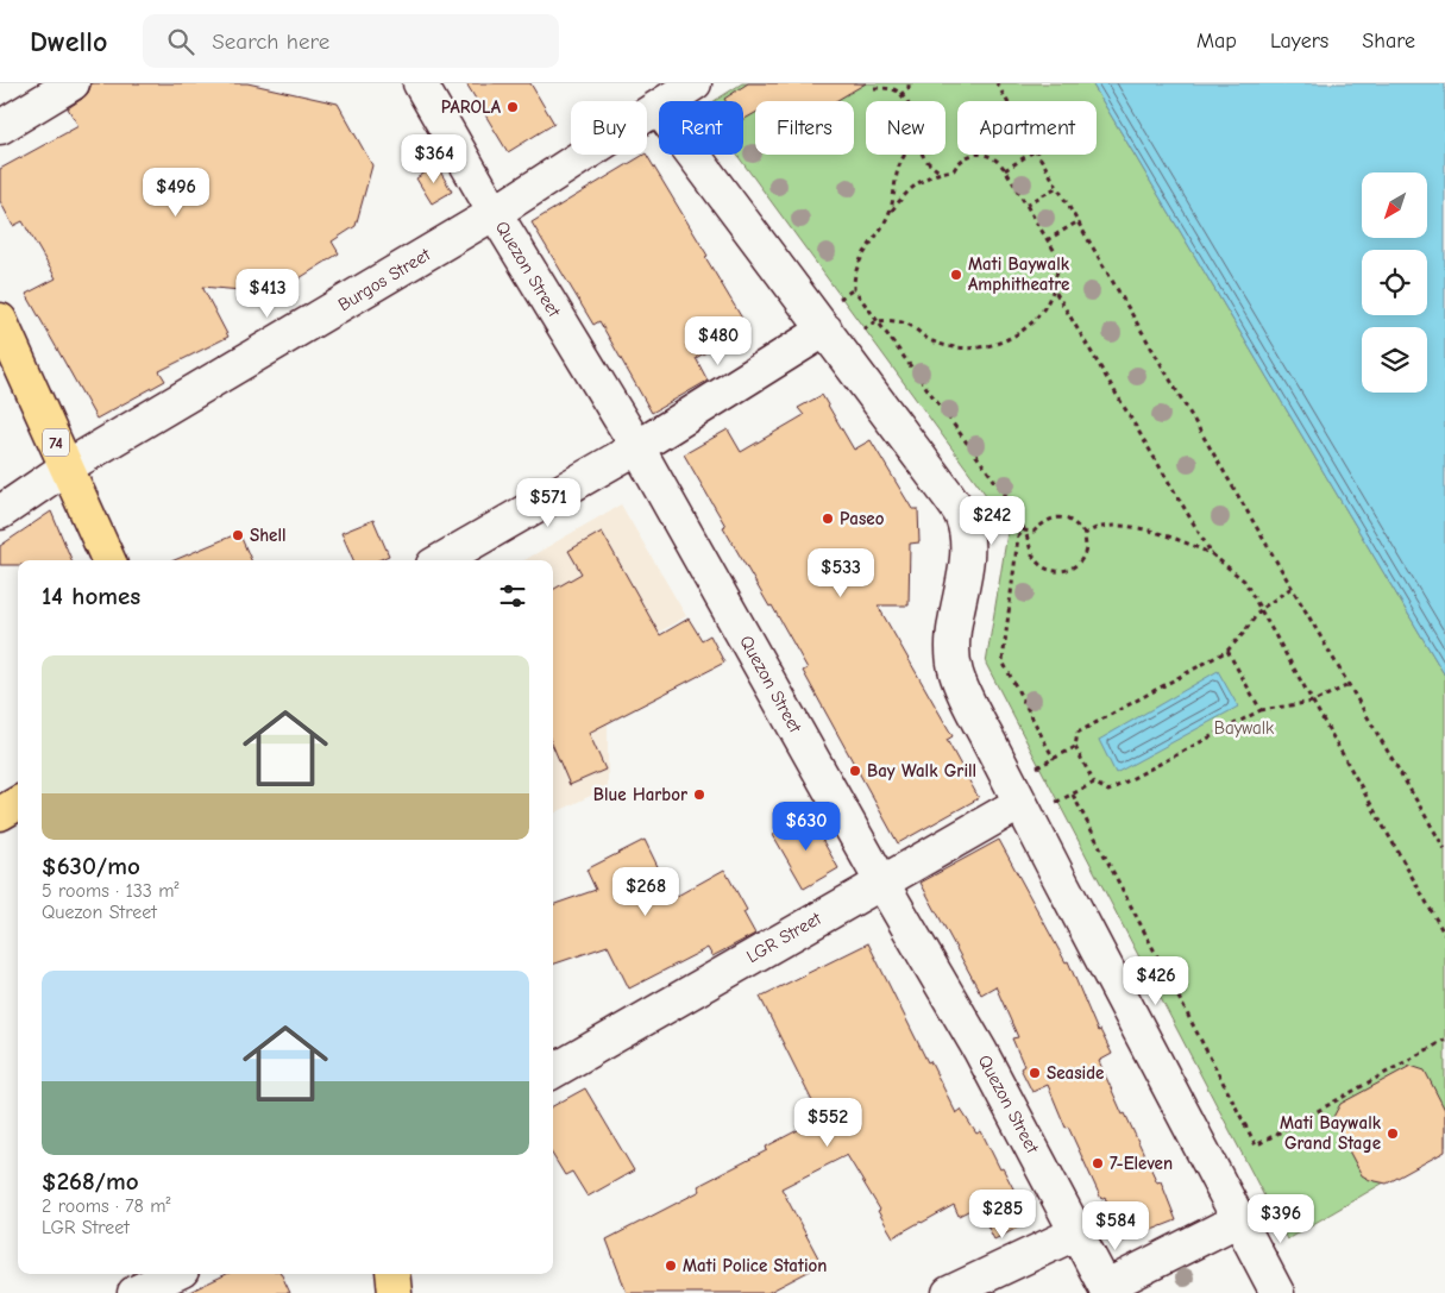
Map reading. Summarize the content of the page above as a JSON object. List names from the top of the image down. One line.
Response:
{"streets":{"main road":["74"],"street":["Quezon Street","Burgos Street","LGR Street"]},"crossings":[["Quezon Street","Burgos Street"],["Quezon Street","LGR Street"],["Burgos Street","74"]],"parks":["Baywalk"],"places":["PAROLA","Mati Baywalk Amphitheatre","Paseo","Shell","Bay Walk Grill","Blue Harbor","Seaside","Mati Baywalk Grand Stage","7-Eleven","Mati Police Station"],"north":"bottom left","page":{"header":"Dwello","search":"Search here","nav":["Map","Layers","Share"],"chip":["Buy","Rent","Filters","New","Apartment"],"price":["$364","$496","$413","$480","$571","$242","$533","$630","$268","$426","$552","$285","$396","$584"],"heading":"14 homes","list":[{"name":"$630/mo","note":"5 rooms · 133 m² · Quezon Street"},{"name":"$268/mo","note":"2 rooms · 78 m² · LGR Street"}]}}
